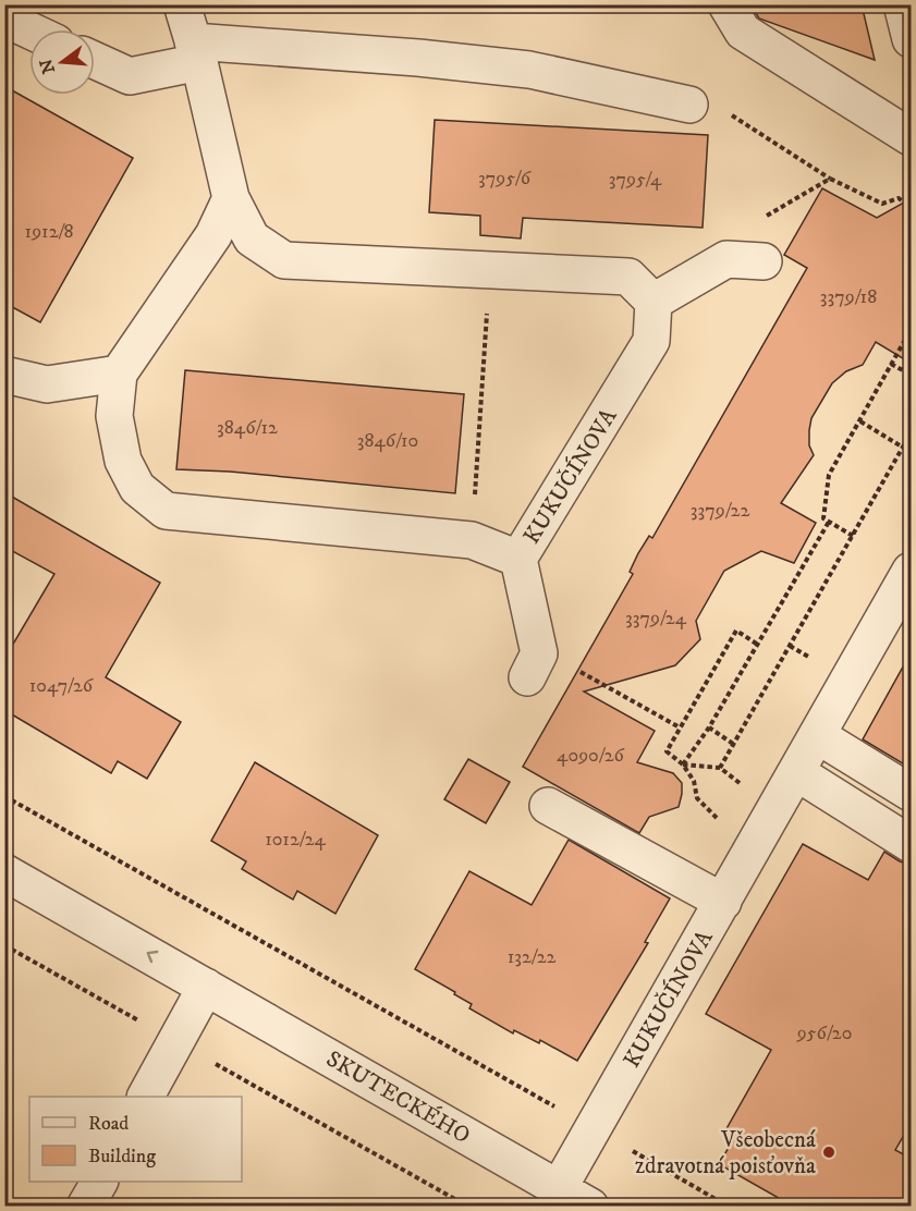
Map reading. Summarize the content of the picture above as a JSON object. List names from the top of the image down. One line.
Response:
{"streets":{"street":["KUKUČÍNOVA","SKUTECKÉHO"]},"crossings":[["KUKUČÍNOVA","SKUTECKÉHO"]],"places":["Všeobecná zdravotná poisťovňa"],"house_numbers":["3795/6","3795/4","1912/8","3379/18","3846/12","3846/10","3379/22","3379/24","1047/26","4090/26","1012/24","132/22","956/20"],"legend":["Road","Building"],"north":"left"}
